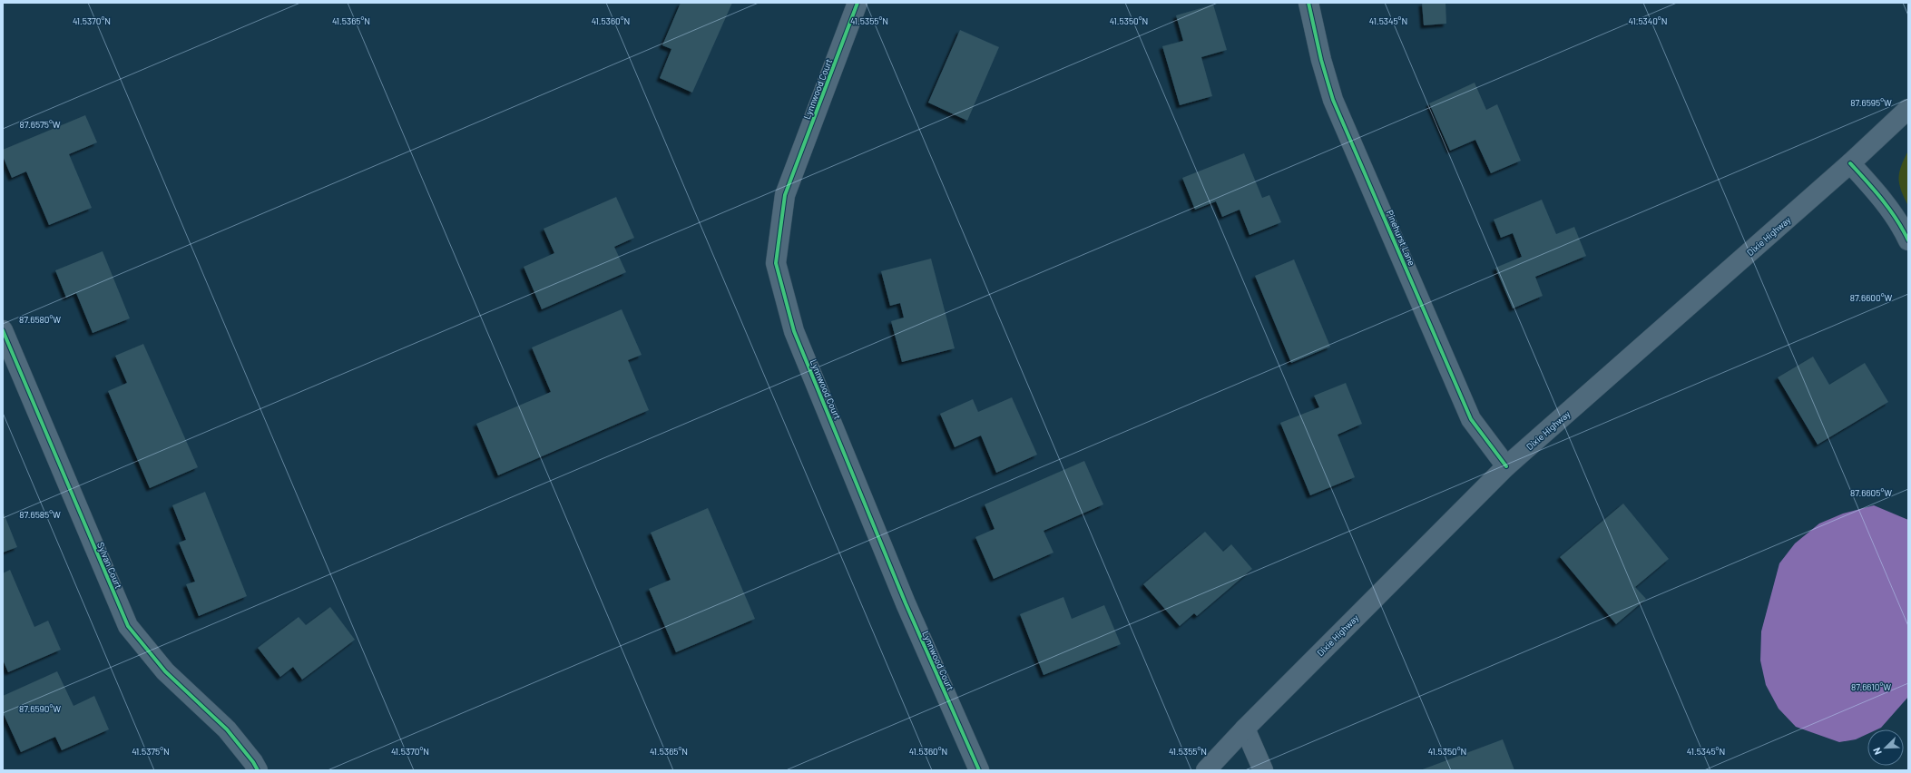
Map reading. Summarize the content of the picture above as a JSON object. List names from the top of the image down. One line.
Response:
{"streets":{"street":["Lynnwood Court","Dixie Highway","Pinehurst Lane","Sylvan Court"]},"crossings":[["Dixie Highway","Pinehurst Lane"]],"north":"bottom left","coordinates":["41.5370°N","41.5365°N","41.5360°N","41.5355°N","41.5350°N","41.5345°N","41.5340°N","87.6595°W","87.6575°W","87.6600°W","87.6580°W","87.6605°W","87.6585°W","87.6610°W","87.6590°W","41.5375°N"]}
